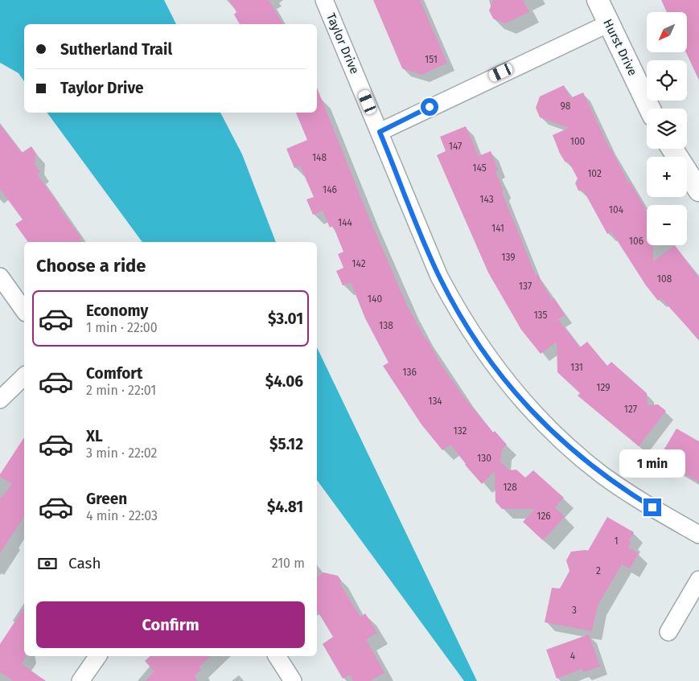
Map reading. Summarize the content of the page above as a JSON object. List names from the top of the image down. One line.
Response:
{"streets":{"street":["Taylor Drive","Hurst Drive"]},"house_numbers":["151","98","100","147","148","145","102","146","143","104","144","141","106","139","142","108","137","140","135","138","131","136","129","134","127","132","130","128","126","1","2","3","4"],"north":"bottom left","page":{"map_buttons":["+","−"],"banner":["Sutherland Trail","Taylor Drive"],"heading":"Choose a ride","list":[{"name":"Economy","note":"1 min · 22:00","value":"$3.01"},{"name":"Comfort","note":"2 min · 22:01","value":"$4.06"},{"name":"XL","note":"3 min · 22:02","value":"$5.12"},{"name":"Green","note":"4 min · 22:03","value":"$4.81"}],"bubble":"1 min","pay":["Cash","210 m"],"buttons":"Confirm"}}
